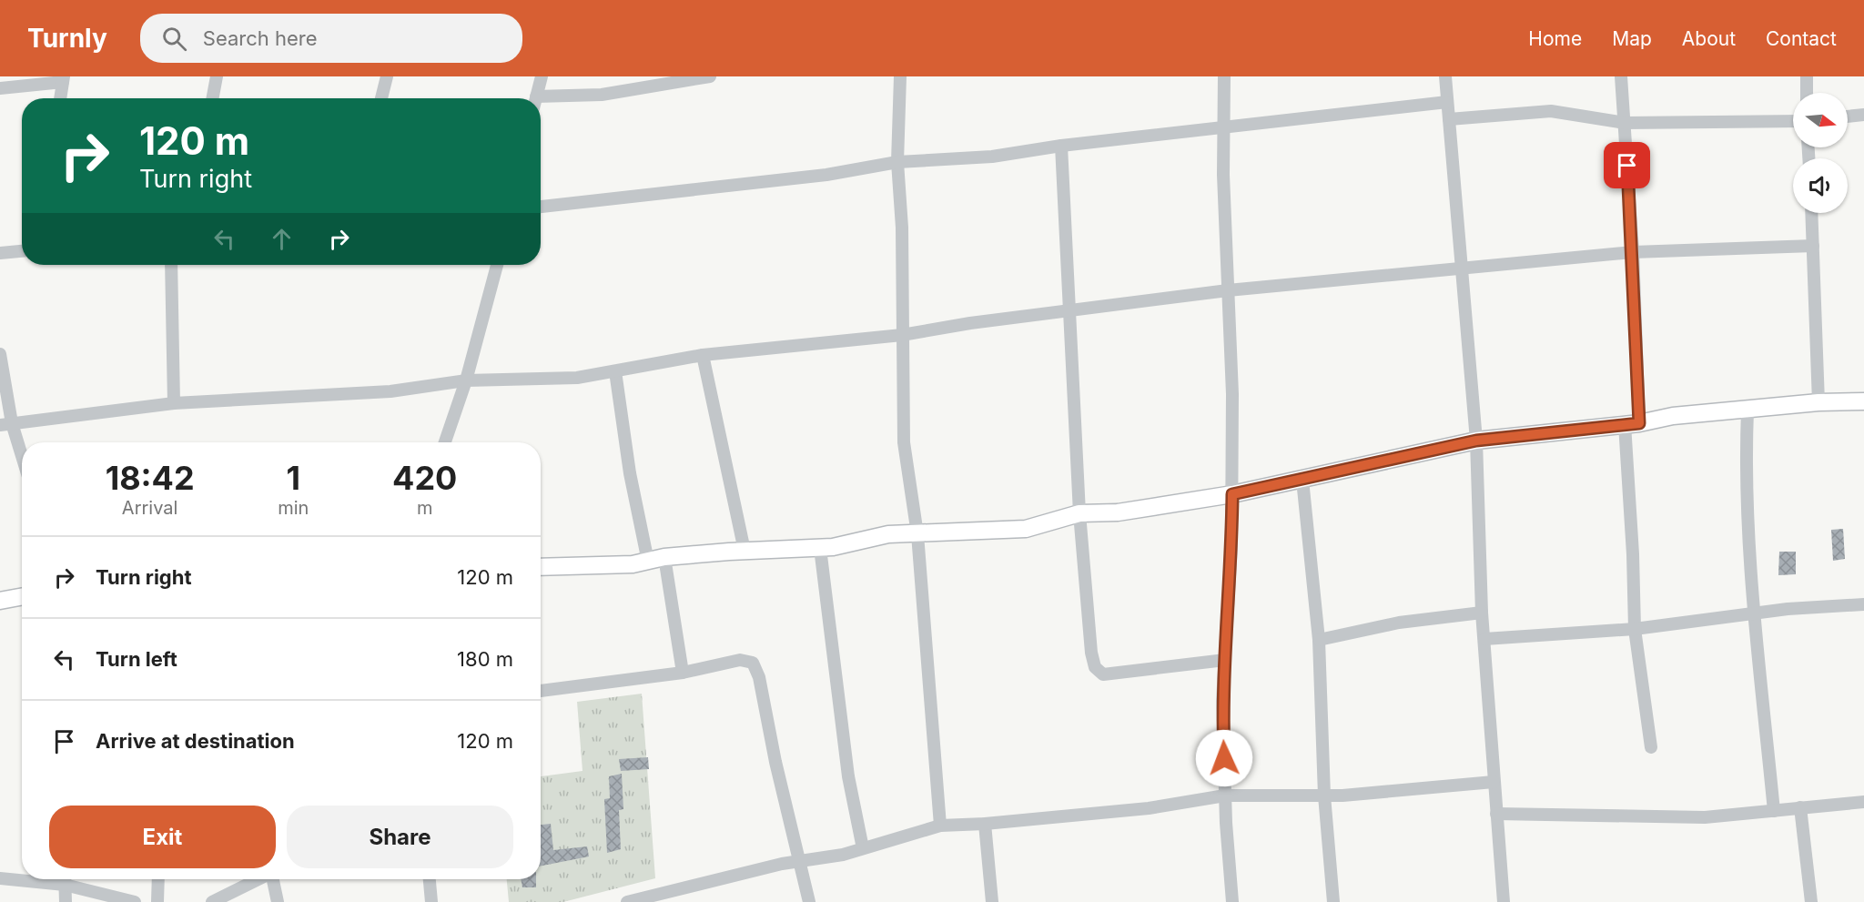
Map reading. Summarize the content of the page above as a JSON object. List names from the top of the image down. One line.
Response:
{"north":"right","page":{"header":"Turnly","search":"Search here","nav":["Home","Map","About","Contact"],"turn":["120 m","Turn right"],"eta":["18:42","Arrival","1","min","420","m"],"list":[{"name":"Turn right","value":"120 m"},{"name":"Turn left","value":"180 m"},{"name":"Arrive at destination","value":"120 m"}],"buttons":["Exit","Share"]}}
